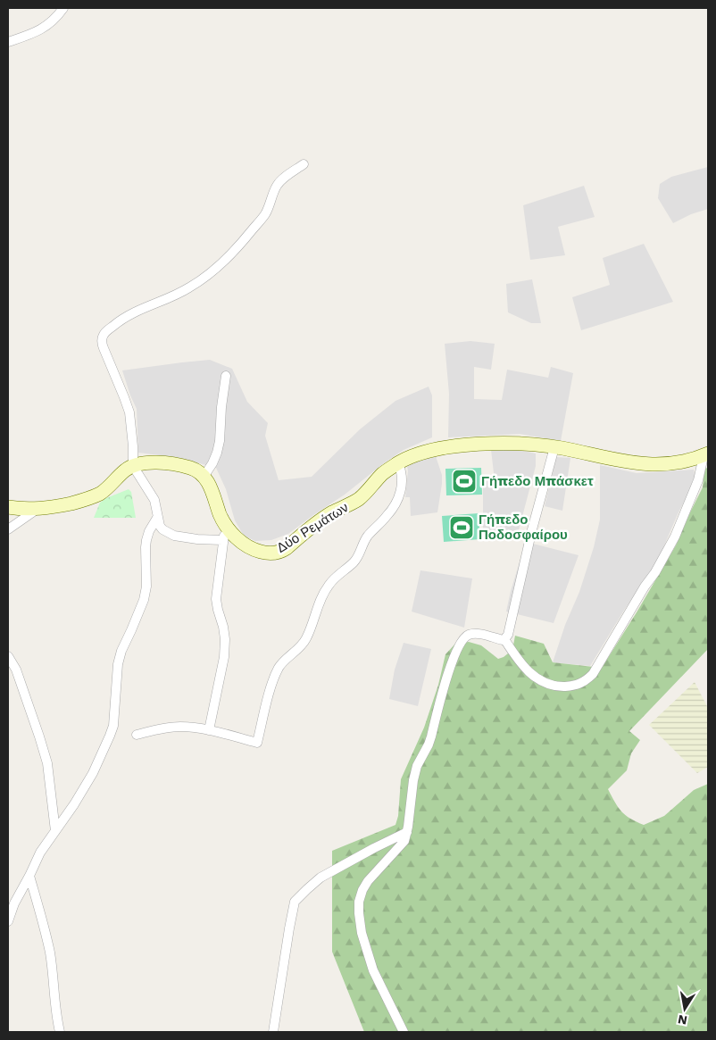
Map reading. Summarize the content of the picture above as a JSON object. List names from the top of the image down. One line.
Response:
{"streets":{"street":["Δύο Ρεμάτων"]},"places":{"sports":["Γήπεδο Μπάσκετ","Γήπεδο Ποδοσφαίρου"]},"north":"bottom"}
